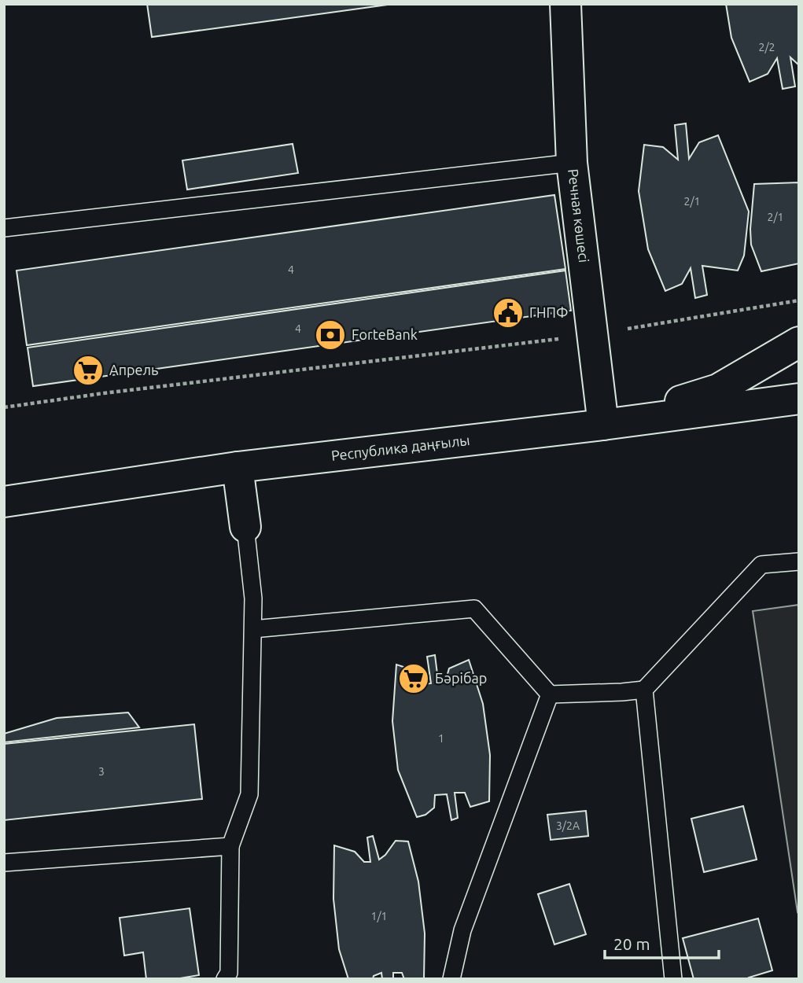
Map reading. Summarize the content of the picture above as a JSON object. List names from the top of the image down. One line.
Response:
{"streets":{"main road":["Речная көшесі","Республика даңғылы"]},"crossings":[["Речная көшесі","Республика даңғылы"]],"places":{"public building":["ГНПФ"],"bank":["ForteBank"],"supermarket":["Апрель","Бәрібар"]},"house_numbers":["2/2","2/1","2/1","4","4","1","3","3/2А","1/1"],"scale_bar":"20 m"}
